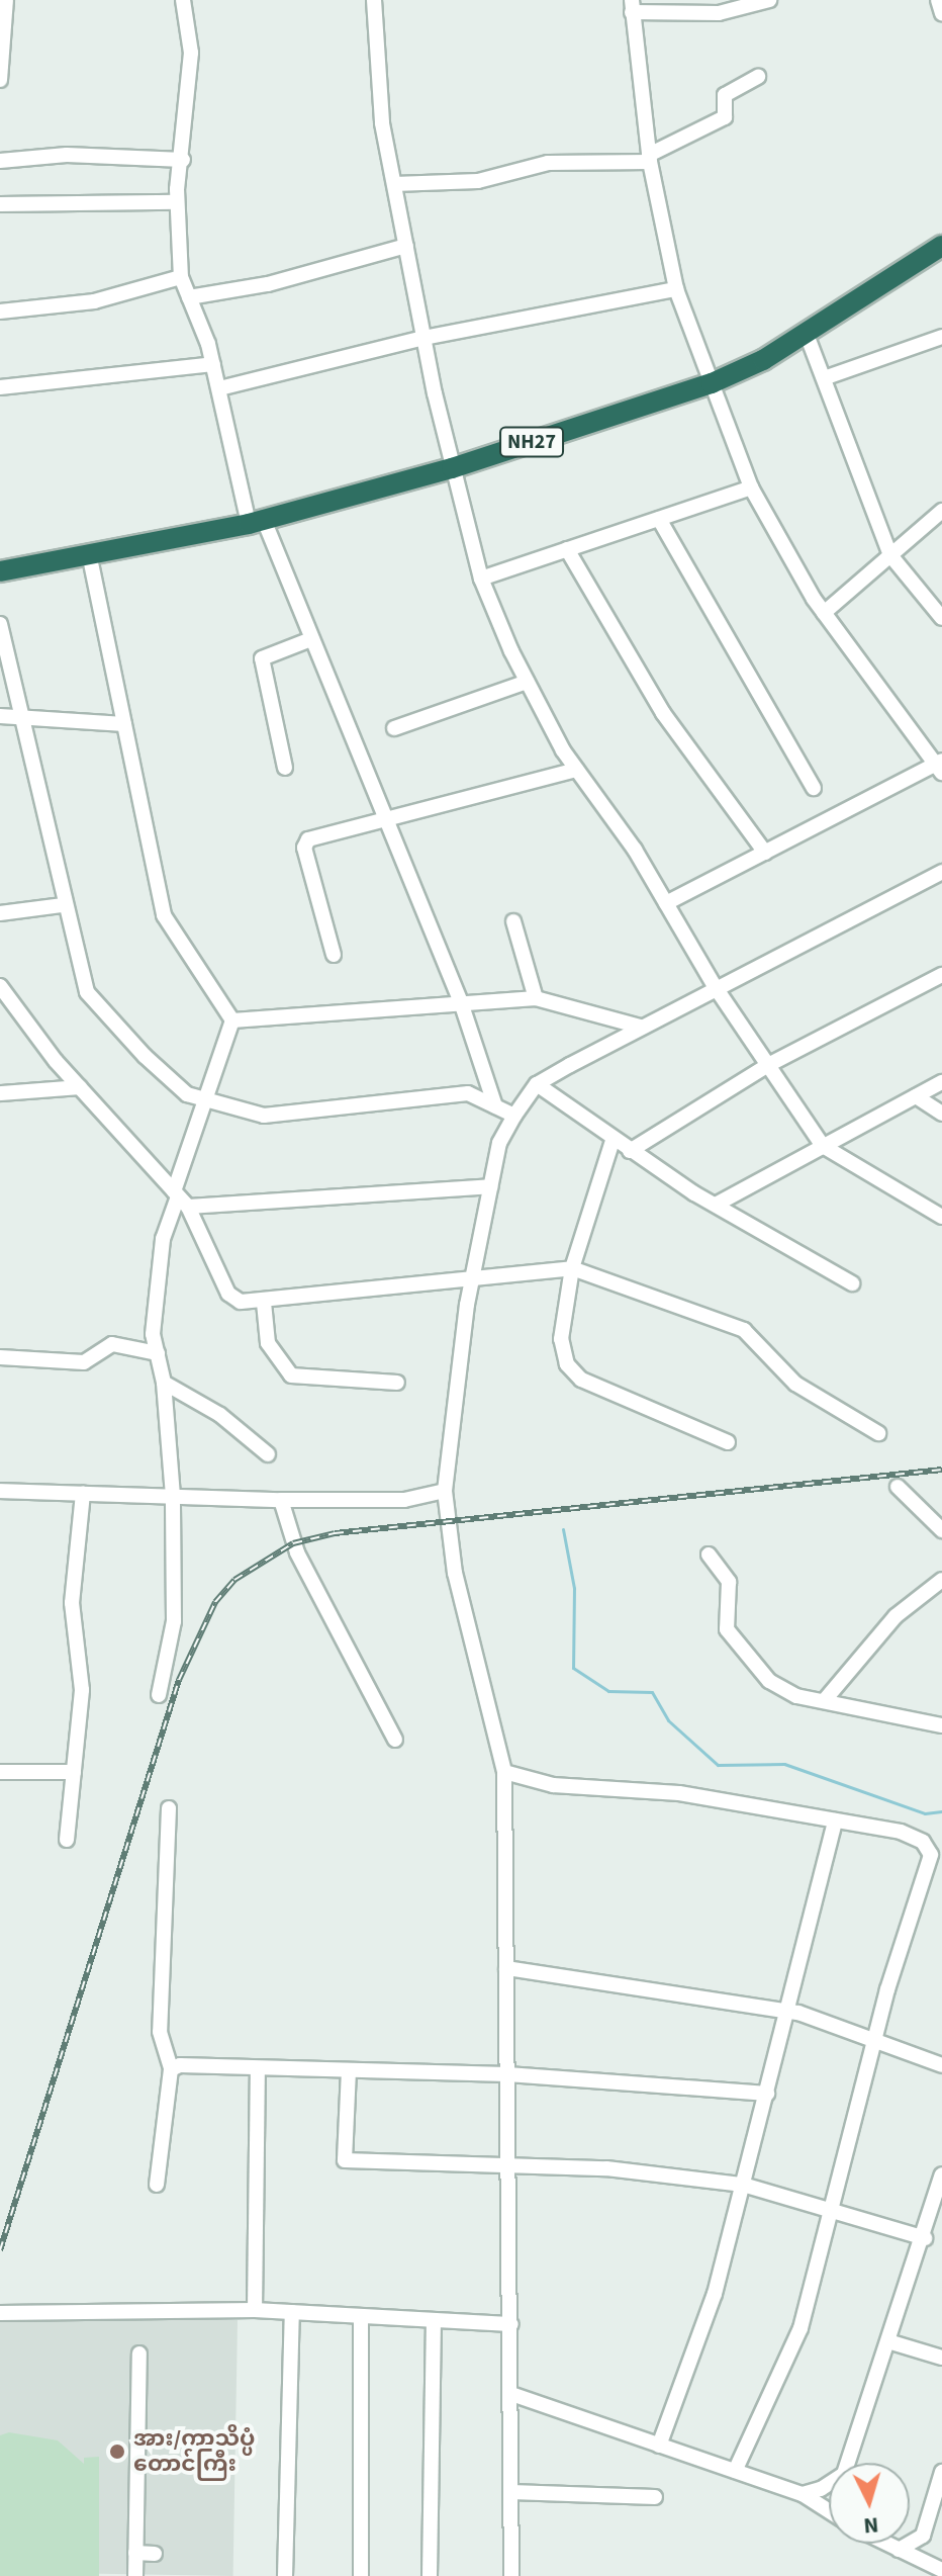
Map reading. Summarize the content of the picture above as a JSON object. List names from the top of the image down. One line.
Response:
{"streets":{"highway":["NH27"]},"places":["အား/ကာသိပ္ပံ တောင်ကြီး"],"north":"bottom"}
